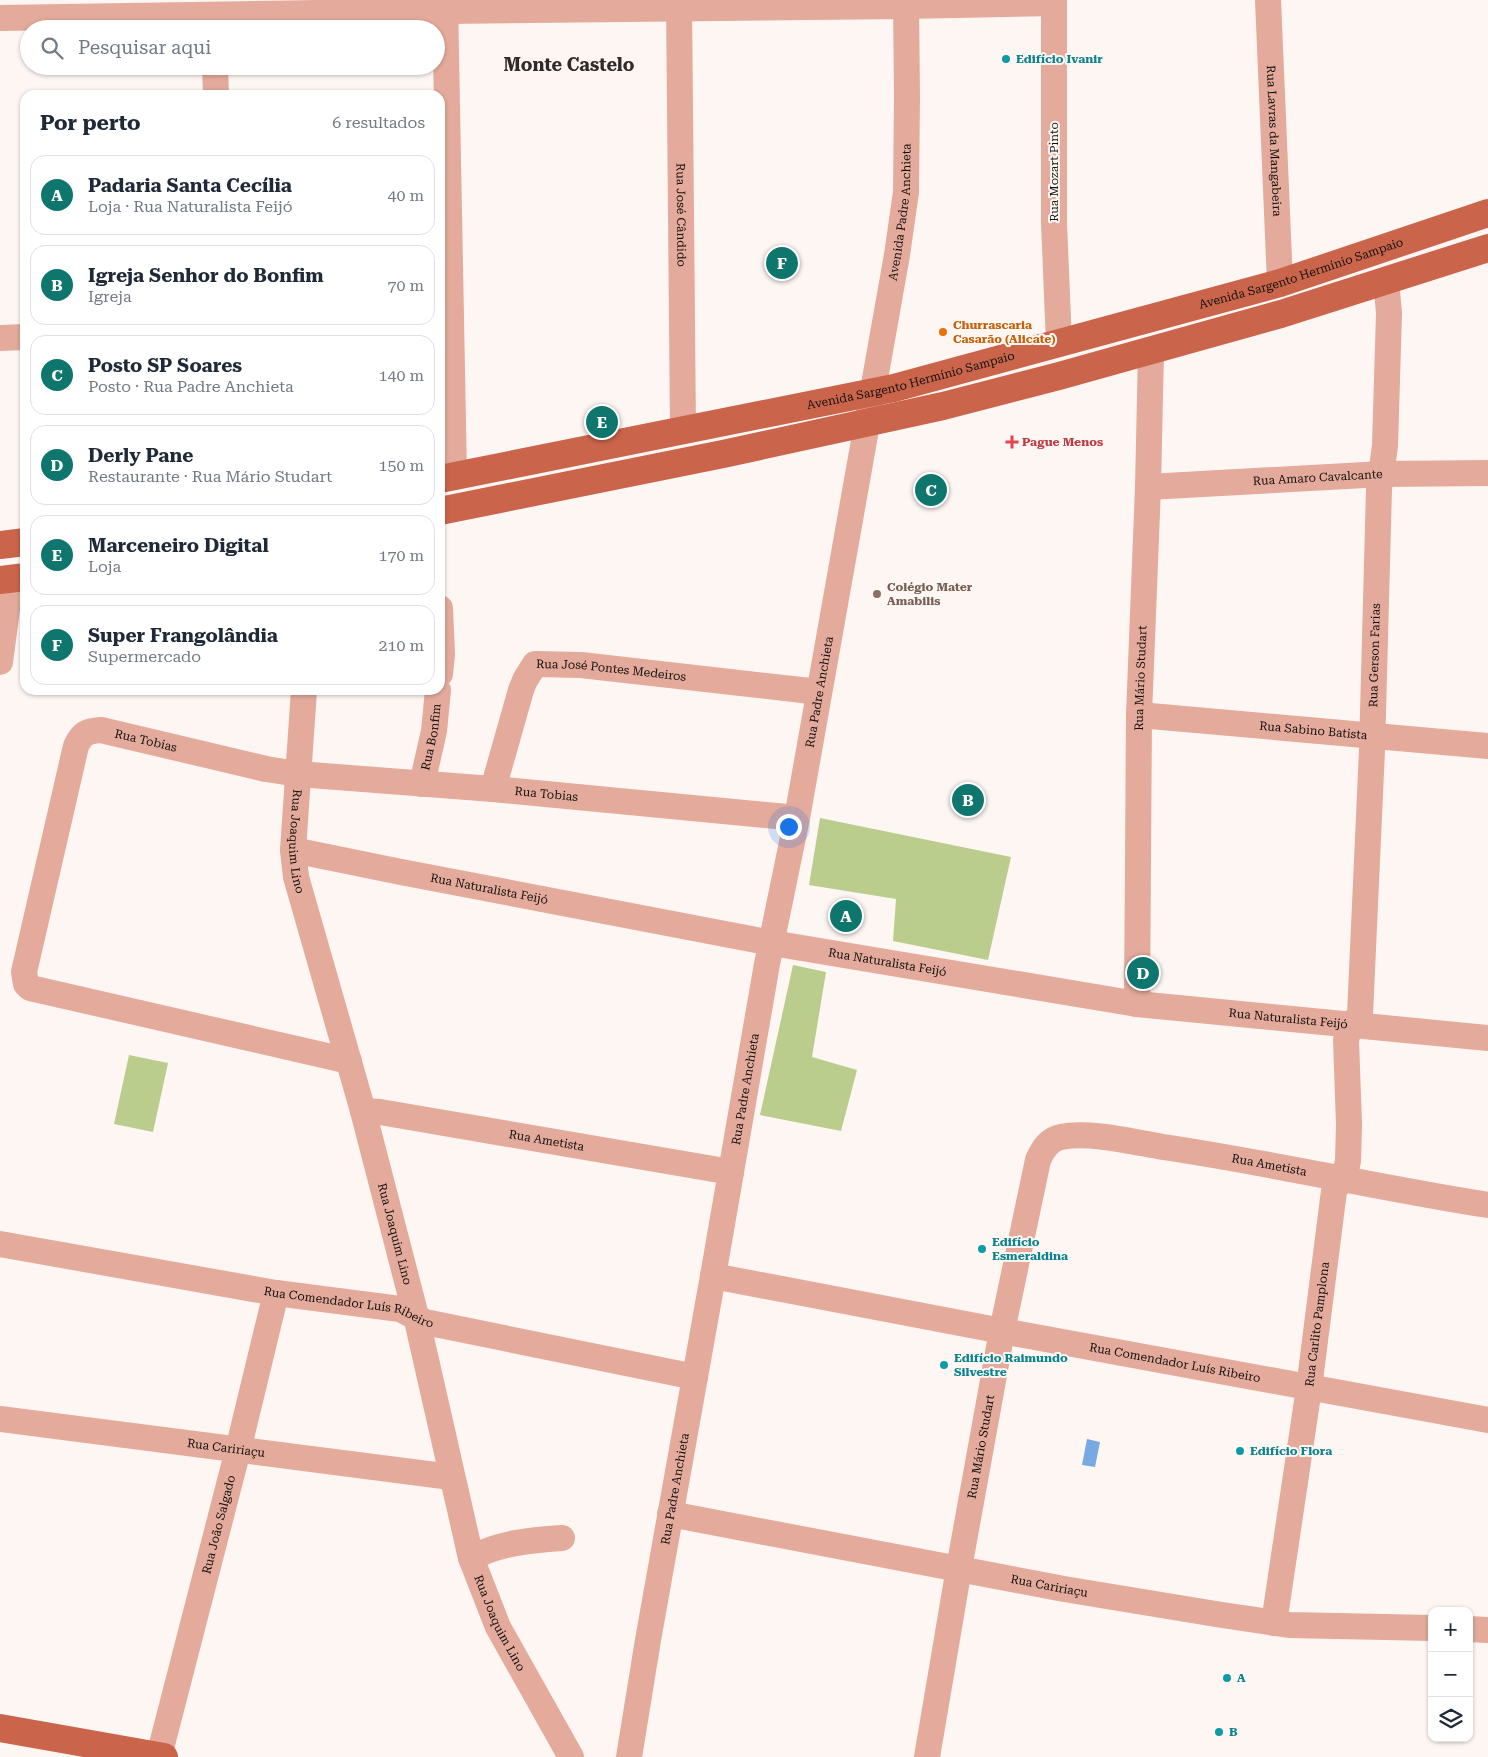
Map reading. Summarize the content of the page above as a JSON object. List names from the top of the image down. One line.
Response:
{"streets":{"main road":["Avenida Sargento Hermínio Sampaio"],"street":["Rua Lavras da Mangabeira","Rua Mozart Pinto","Avenida Padre Anchieta","Rua José Cândido","Rua Amaro Cavalcante","Rua Gerson Farias","Rua José Pontes Medeiros","Rua Mário Studart","Rua Padre Anchieta","Rua Sabino Batista","Rua Bonfim","Rua Tobias","Rua Joaquim Lino","Rua Naturalista Feijó","Rua Ametista","Rua Comendador Luís Ribeiro","Rua Carlito Pamplona","Rua Caririaçu","Rua João Salgado"]},"crossings":[["Rua Lavras da Mangabeira","Avenida Sargento Hermínio Sampaio"],["Rua Mozart Pinto","Avenida Sargento Hermínio Sampaio"],["Avenida Padre Anchieta","Avenida Sargento Hermínio Sampaio"],["Avenida Padre Anchieta","Rua Padre Anchieta"],["Rua José Cândido","Avenida Sargento Hermínio Sampaio"],["Rua Amaro Cavalcante","Rua Gerson Farias"],["Rua Amaro Cavalcante","Rua Mário Studart"],["Rua Gerson Farias","Rua Sabino Batista"],["Rua Gerson Farias","Rua Naturalista Feijó"],["Rua Gerson Farias","Rua Carlito Pamplona"],["Rua José Pontes Medeiros","Rua Padre Anchieta"],["Rua José Pontes Medeiros","Rua Tobias"],["Rua Mário Studart","Rua Sabino Batista"],["Rua Mário Studart","Rua Naturalista Feijó"],["Rua Mário Studart","Rua Ametista"],["Rua Mário Studart","Rua Comendador Luís Ribeiro"],["Rua Mário Studart","Rua Caririaçu"],["Rua Padre Anchieta","Rua Tobias"],["Rua Padre Anchieta","Rua Naturalista Feijó"],["Rua Padre Anchieta","Rua Ametista"],["Rua Padre Anchieta","Rua Comendador Luís Ribeiro"],["Rua Padre Anchieta","Rua Caririaçu"],["Rua Bonfim","Rua Tobias"],["Rua Tobias","Rua Joaquim Lino"],["Rua Joaquim Lino","Rua Naturalista Feijó"],["Rua Joaquim Lino","Rua Ametista"],["Rua Joaquim Lino","Rua Comendador Luís Ribeiro"],["Rua Joaquim Lino","Rua Caririaçu"],["Rua Naturalista Feijó","Rua Carlito Pamplona"],["Rua Ametista","Rua Carlito Pamplona"],["Rua Comendador Luís Ribeiro","Rua Carlito Pamplona"],["Rua Comendador Luís Ribeiro","Rua João Salgado"],["Rua Carlito Pamplona","Rua Caririaçu"],["Rua Caririaçu","Rua João Salgado"]],"districts":["Monte Castelo"],"places":{"other":["Edifício Ivanir","Churrascaria Casarão (Alicate)","Colégio Mater Amabilis","Edifício Esmeraldina","Edifício Raimundo Silvestre","Edifício Flora","A","B"],"health":["Pague Menos"]},"page":{"search":"Pesquisar aqui","heading":["Por perto","6 resultados"],"list":[{"mark":"A","name":"Padaria Santa Cecília","note":"Loja · Rua Naturalista Feijó","value":"40 m"},{"mark":"B","name":"Igreja Senhor do Bonfim","note":"Igreja","value":"70 m"},{"mark":"C","name":"Posto SP Soares","note":"Posto · Rua Padre Anchieta","value":"140 m"},{"mark":"D","name":"Derly Pane","note":"Restaurante · Rua Mário Studart","value":"150 m"},{"mark":"E","name":"Marceneiro Digital","note":"Loja","value":"170 m"},{"mark":"F","name":"Super Frangolândia","note":"Supermercado","value":"210 m"}],"pins":["F","E","C","B","A","D"],"map_buttons":["+","−"]}}
